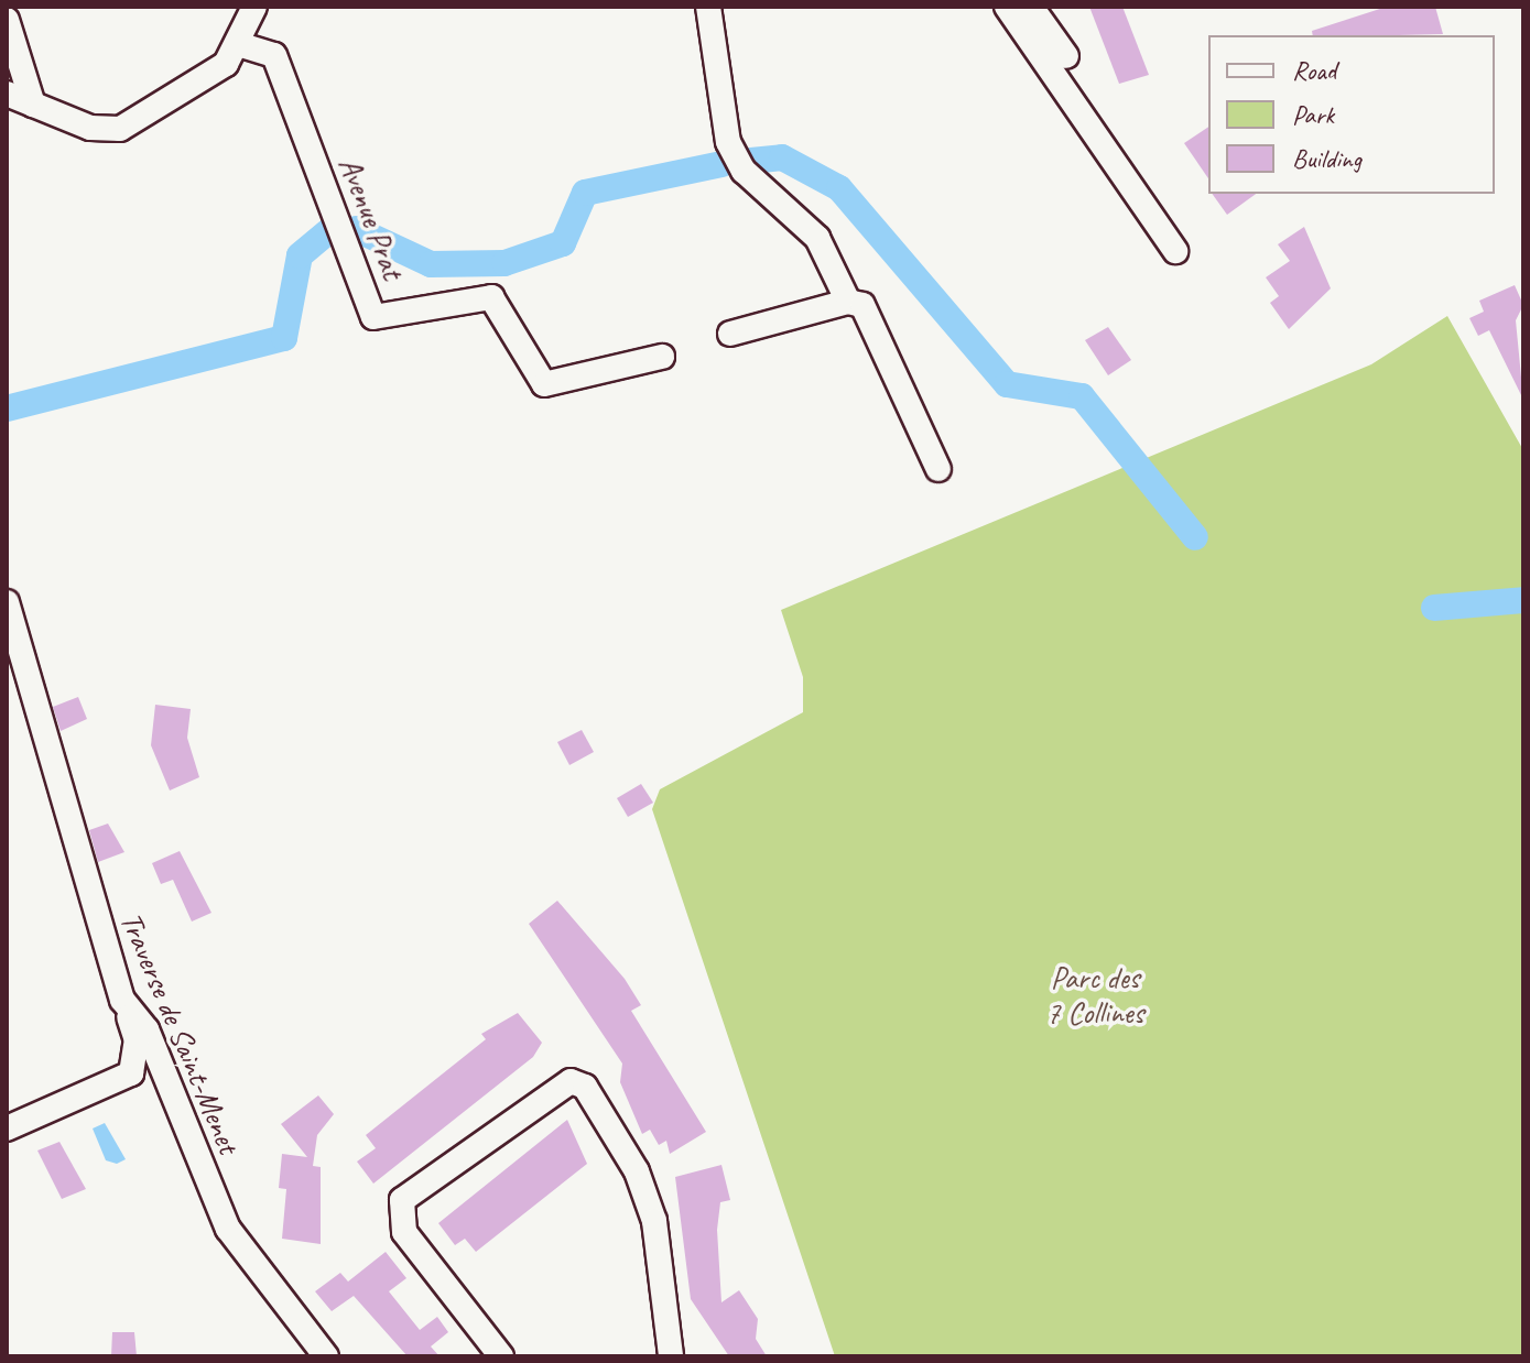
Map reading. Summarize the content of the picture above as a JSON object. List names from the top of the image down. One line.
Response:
{"streets":{"street":["Avenue Prat","Traverse de Saint-Menet"]},"parks":["Parc des 7 Collines"],"legend":["Road","Park","Building"]}
